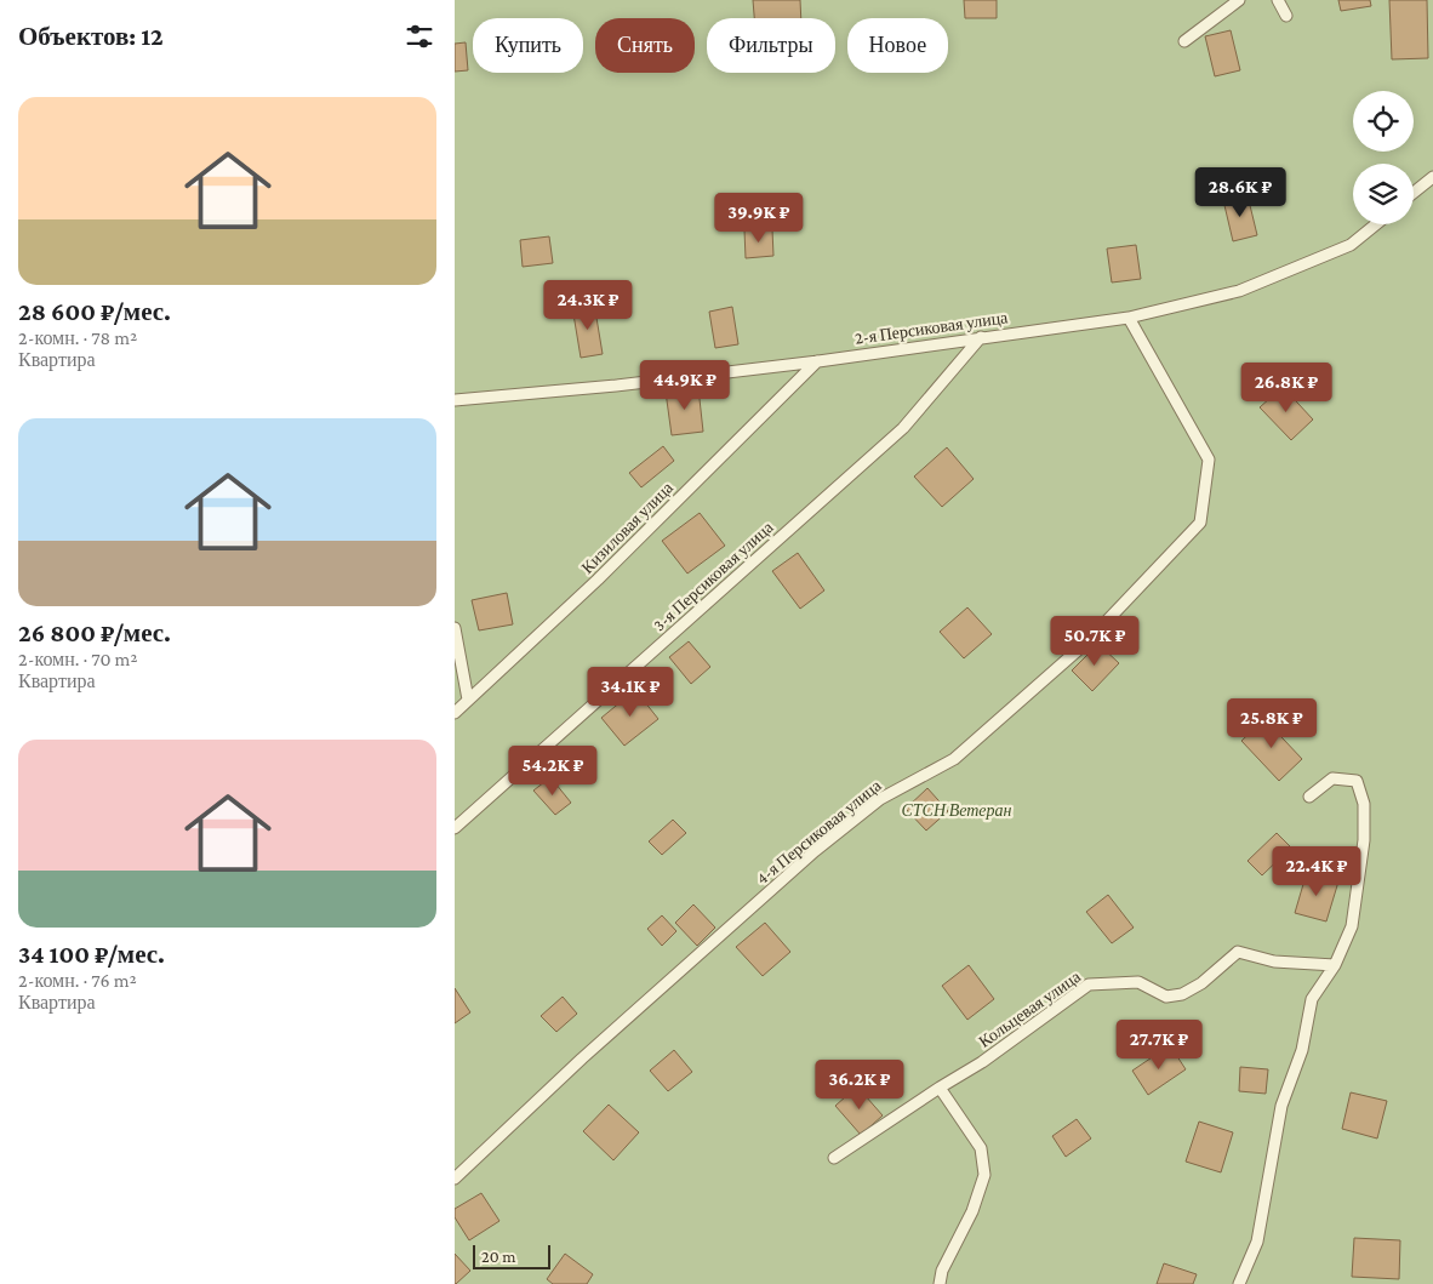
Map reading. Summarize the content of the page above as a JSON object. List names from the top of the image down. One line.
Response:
{"streets":{"lane":["2-я Персиковая улица","Кизиловая улица","3-я Персиковая улица","4-я Персиковая улица","Кольцевая улица"]},"crossings":[["2-я Персиковая улица","Кизиловая улица"],["2-я Персиковая улица","3-я Персиковая улица"],["2-я Персиковая улица","4-я Персиковая улица"]],"parks":["СТСН Ветеран"],"scale_bar":"20 m","page":{"heading":"Объектов: 12","chip":["Купить","Снять","Фильтры","Новое"],"list":[{"name":"28 600 ₽/мес.","note":"2-комн. · 78 m² · Квартира"},{"name":"26 800 ₽/мес.","note":"2-комн. · 70 m² · Квартира"},{"name":"34 100 ₽/мес.","note":"2-комн. · 76 m² · Квартира"}],"price":["28.6K ₽","39.9K ₽","24.3K ₽","44.9K ₽","26.8K ₽","50.7K ₽","34.1K ₽","25.8K ₽","54.2K ₽","22.4K ₽","27.7K ₽","36.2K ₽"],"scale":"20 m"}}
